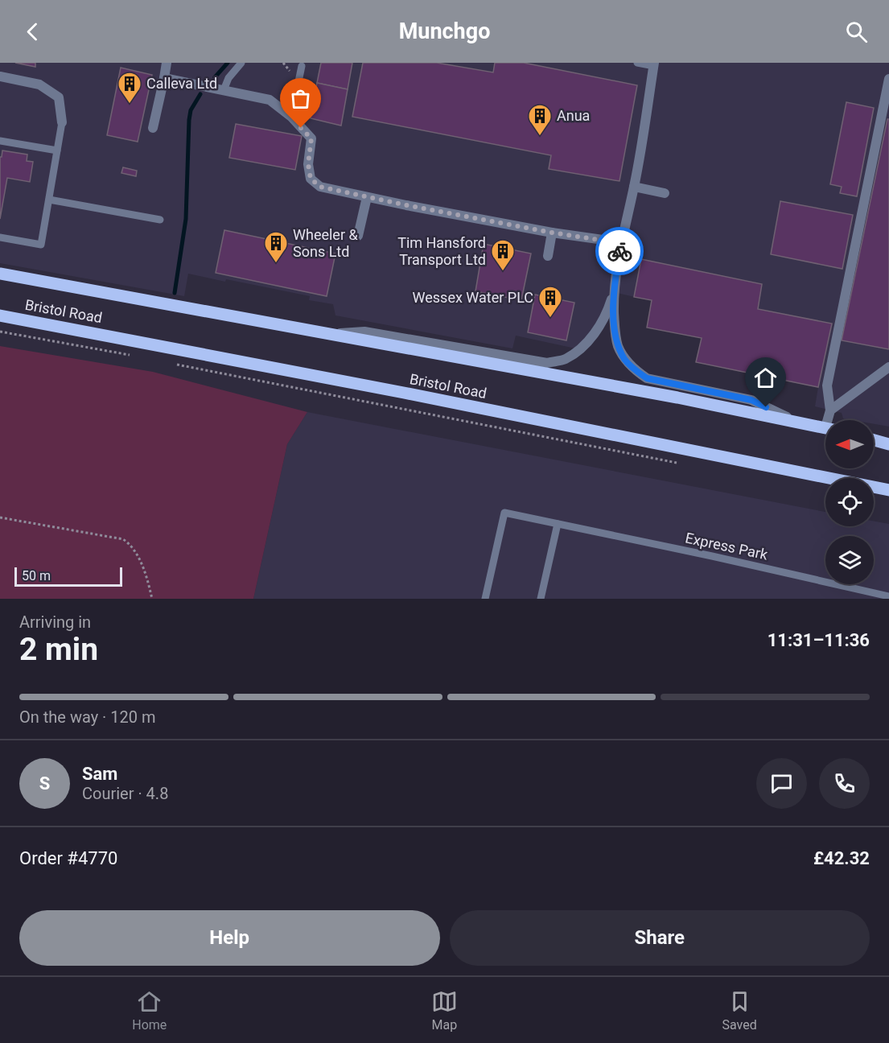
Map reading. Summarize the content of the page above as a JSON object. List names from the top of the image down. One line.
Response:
{"streets":{"main road":["Bristol Road"],"lane":["Express Park"]},"places":{"building":["Calleva Ltd","Anua","Wheeler & Sons Ltd","Tim Hansford Transport Ltd","Wessex Water PLC"]},"scale_bar":"50 m","north":"left","page":{"header":"Munchgo","scale":"50 m","heading":["2 min","Arriving in","11:31–11:36"],"panel":["Sam","Courier · 4.8","Order #4770","£42.32"],"bar":"On the way · 120 m","round":"S","buttons":["Help","Share"],"tabs":["Home","Map","Saved"]}}
